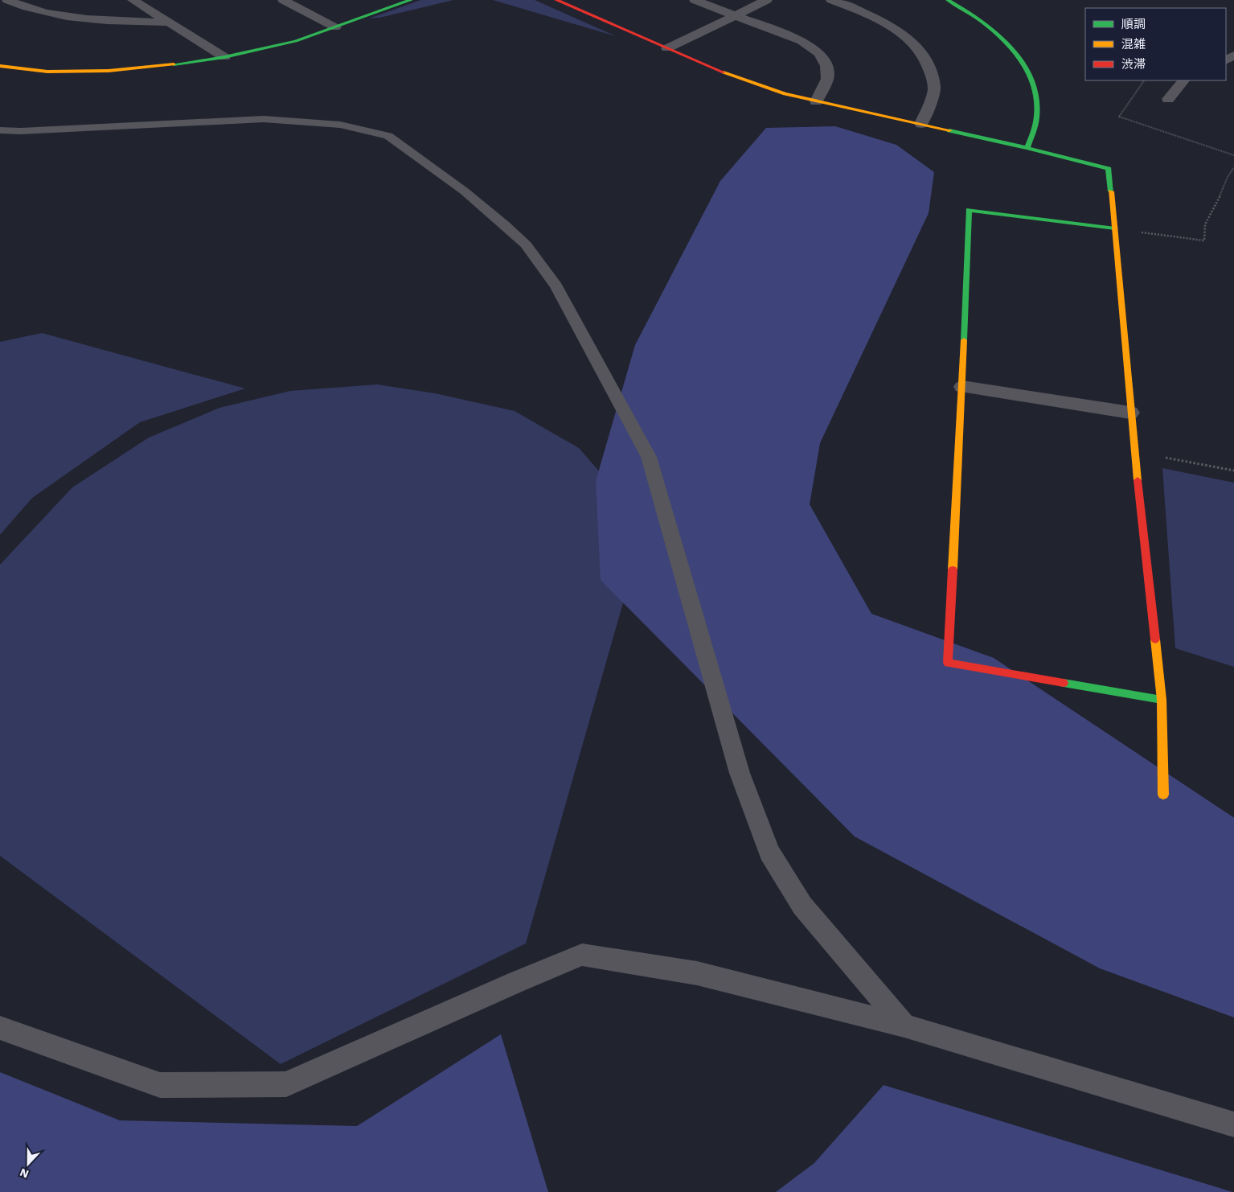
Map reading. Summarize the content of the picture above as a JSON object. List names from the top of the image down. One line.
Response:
{"legend":["順調","混雑","渋滞"],"north":"bottom"}
